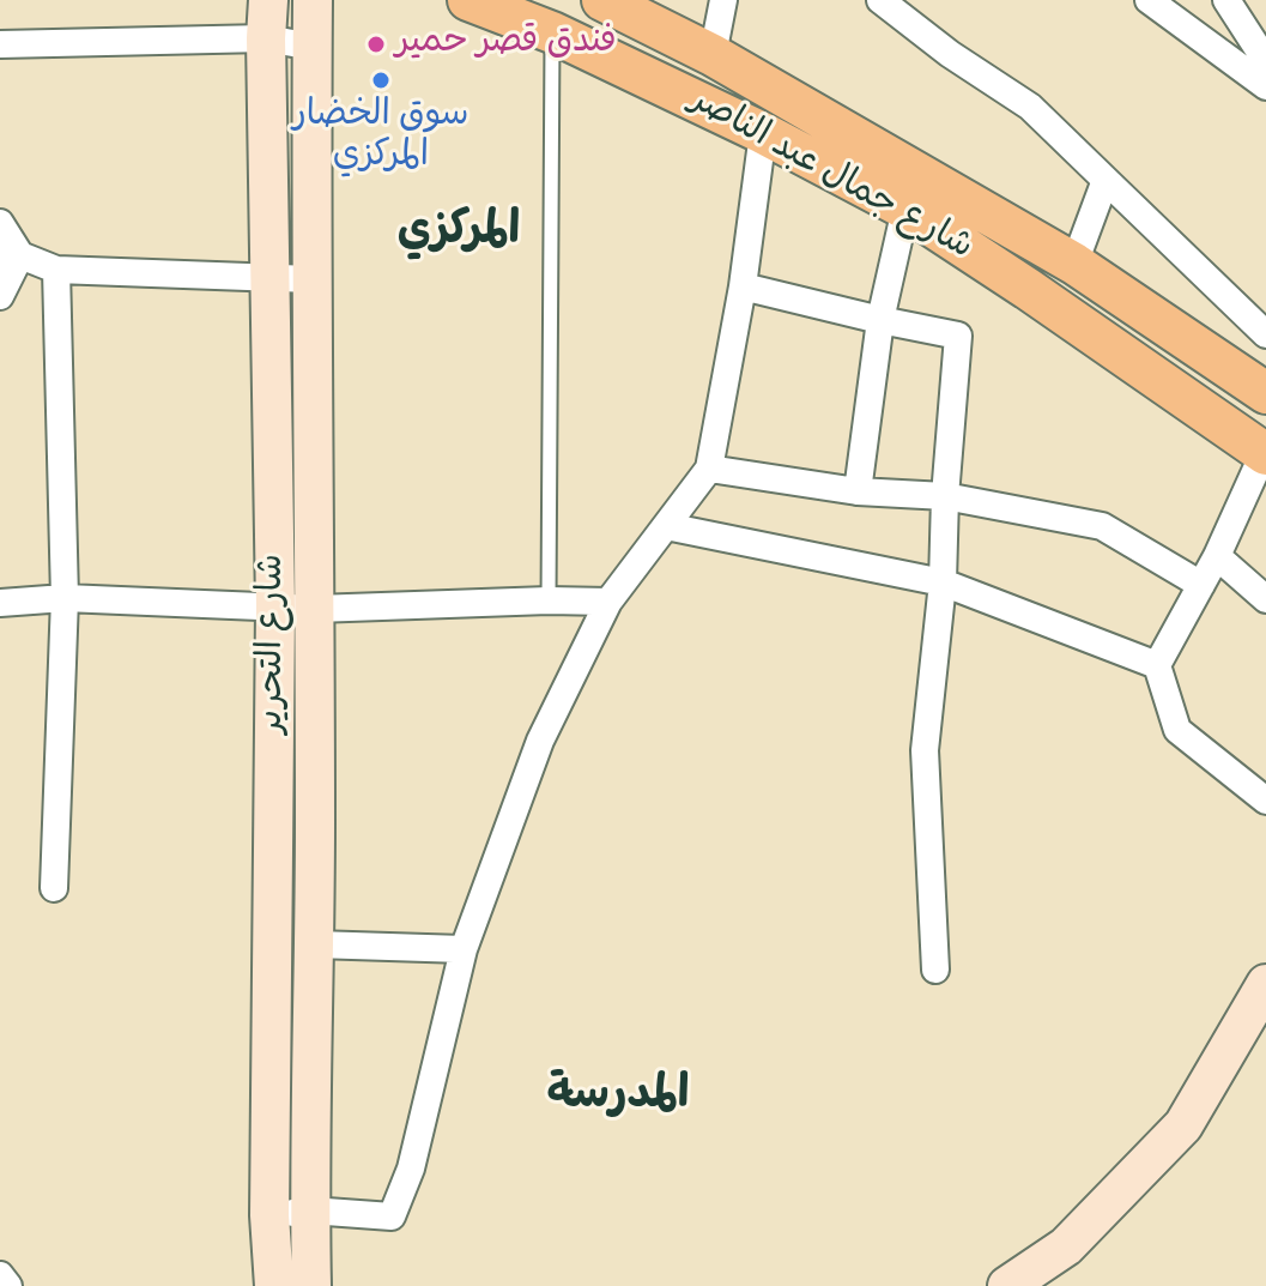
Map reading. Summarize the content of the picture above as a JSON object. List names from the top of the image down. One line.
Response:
{"streets":{"main road":["شارع جمال عبد الناصر","شارع التحرير"]},"districts":["المركزي","المدرسة"],"places":["فندق قصر حمير","سوق الخضار المركزي"]}
